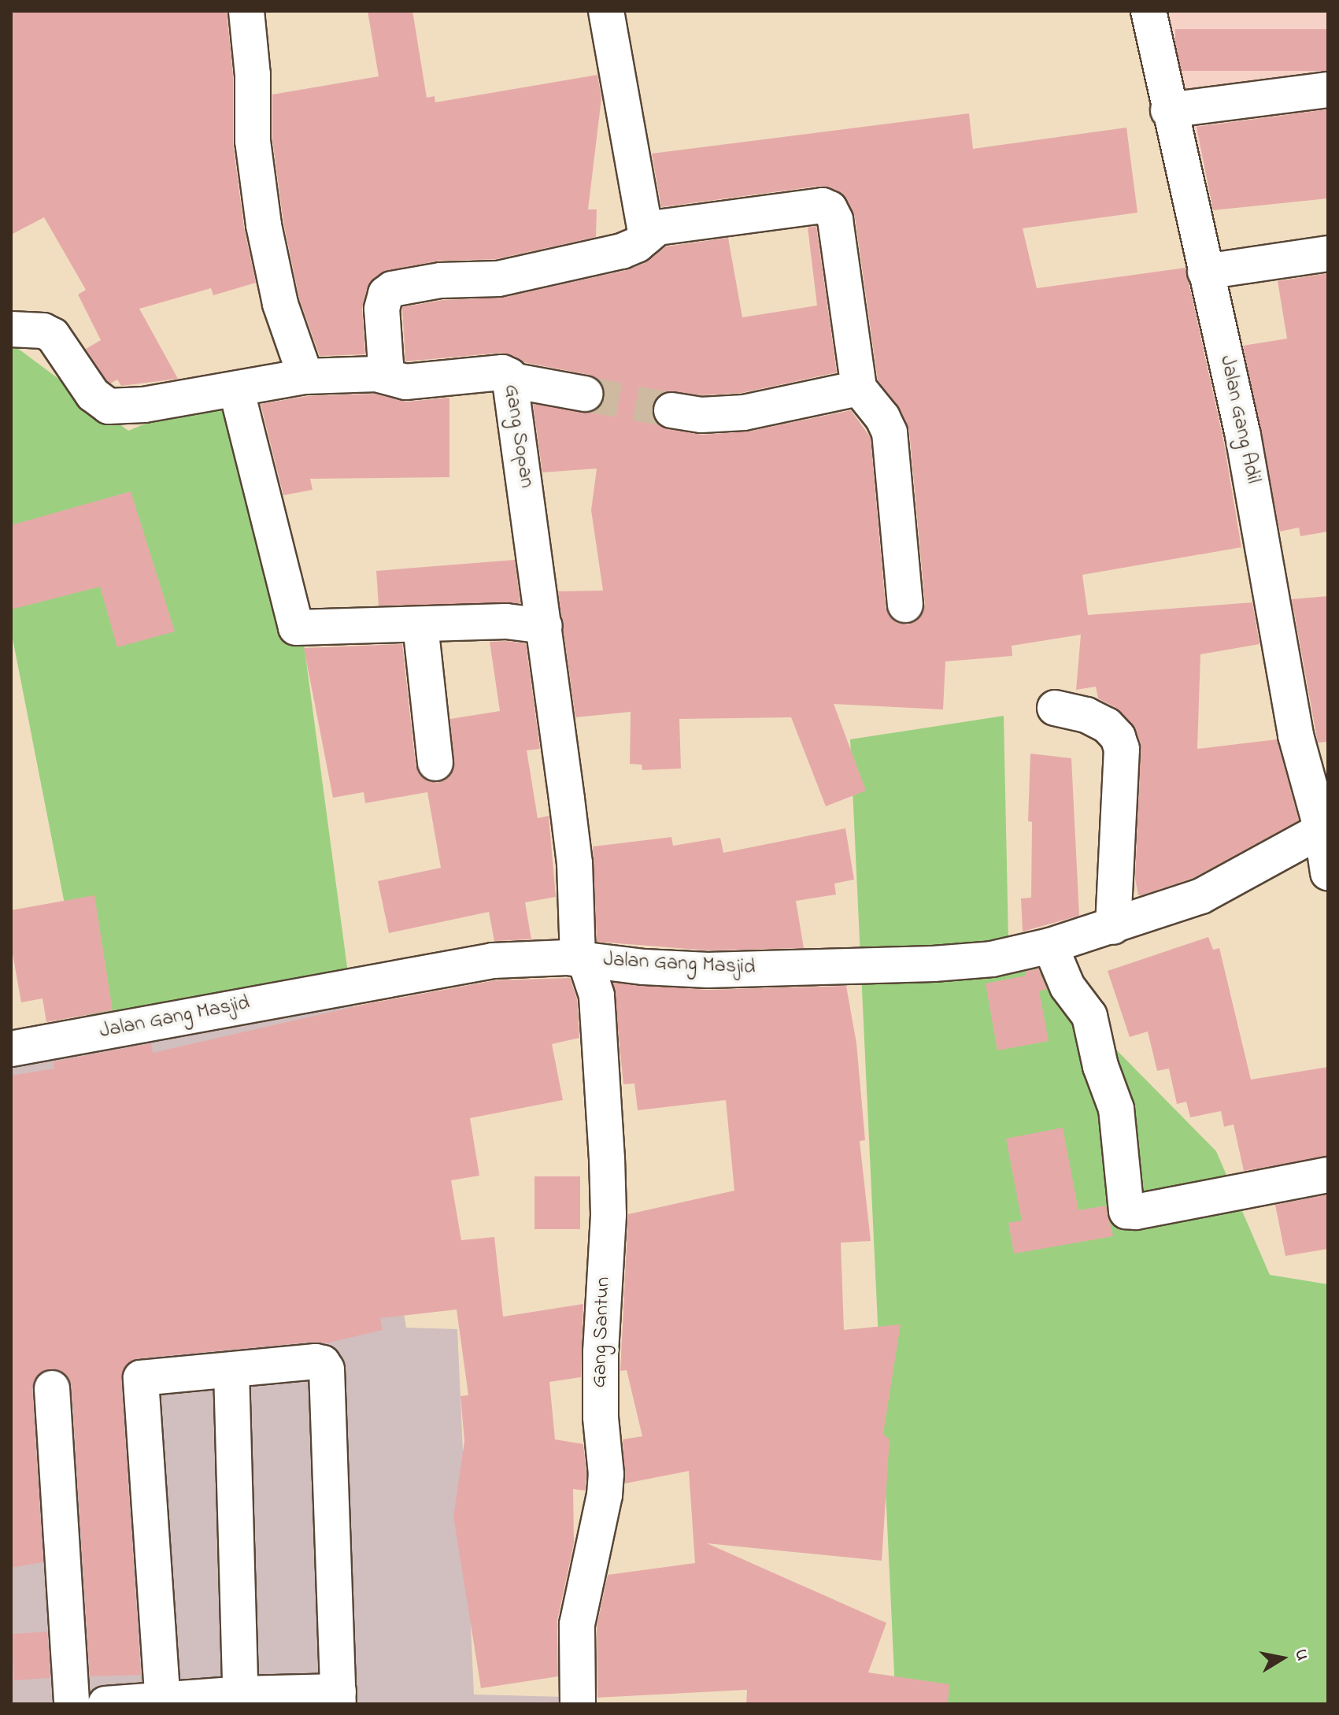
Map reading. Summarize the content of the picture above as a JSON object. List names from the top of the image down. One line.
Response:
{"streets":{"street":["Jalan Gang Adil","Gang Sopan","Jalan Gang Masjid","Gang Santun"]},"crossings":[["Jalan Gang Adil","Jalan Gang Masjid"],["Gang Sopan","Jalan Gang Masjid"],["Gang Sopan","Gang Santun"],["Jalan Gang Masjid","Gang Santun"]],"north":"right"}
